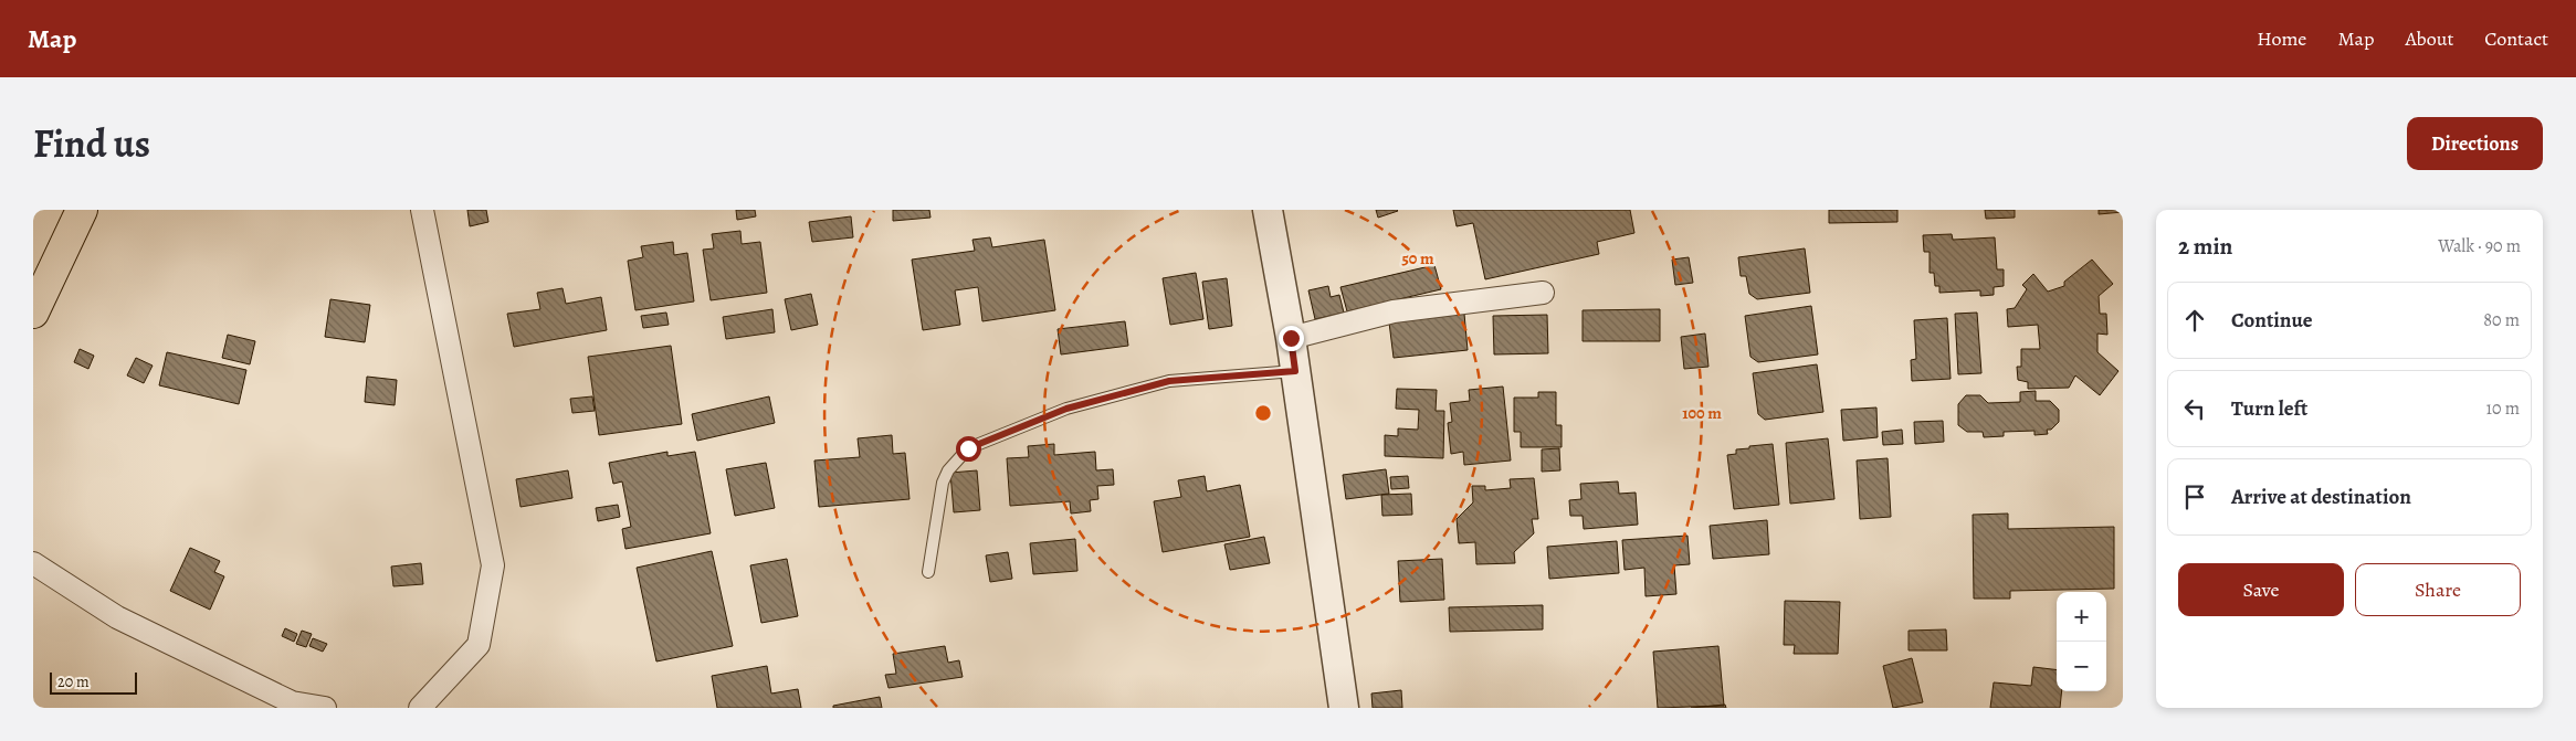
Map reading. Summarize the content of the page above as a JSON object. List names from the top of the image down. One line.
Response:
{"scale_bar":"20 m","page":{"header":"Map","nav":["Home","Map","About","Contact"],"title":"Find us","buttons":["Directions",["Save","Share"]],"heading":["2 min","Walk · 90 m"],"list":[["Continue","80 m"],["Turn left","10 m"],"Arrive at destination"],"map_buttons":["+","−"],"scale":"20 m"},"rings":["50 m","100 m"]}
